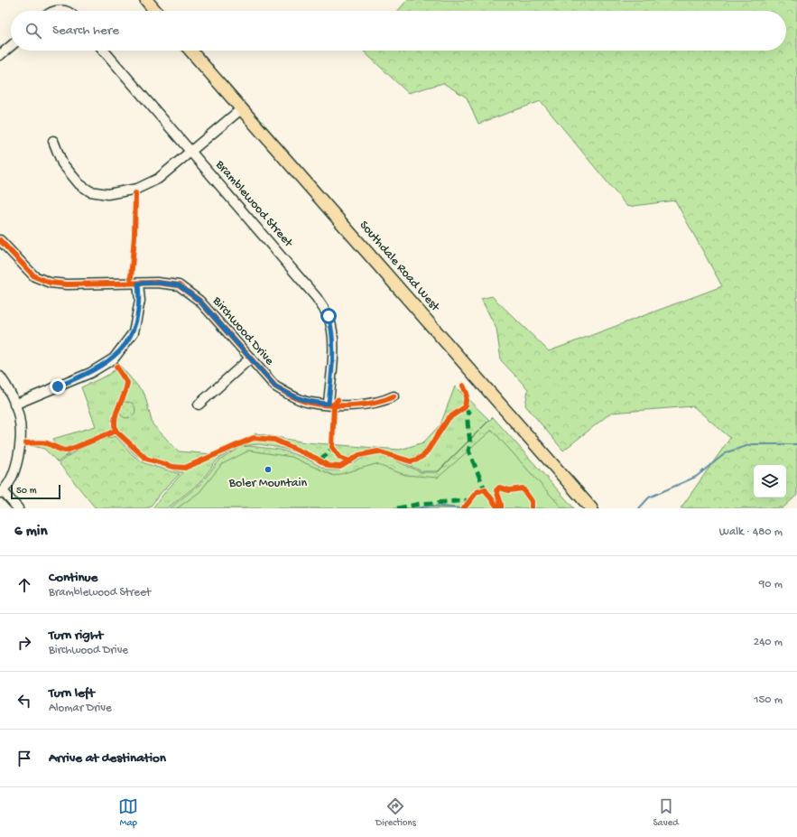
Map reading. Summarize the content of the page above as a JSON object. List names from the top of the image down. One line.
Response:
{"streets":{"main road":["Southdale Road West"],"street":["Bramblewood Street","Birchwood Drive"]},"crossings":[["Bramblewood Street","Birchwood Drive"]],"places":["Boler Mountain"],"scale_bar":"50 m","page":{"search":"Search here","scale":"50 m","heading":["6 min","Walk · 480 m"],"list":[["Continue","Bramblewood Street","90 m"],["Turn right","Birchwood Drive","240 m"],["Turn left","Alomar Drive","150 m"],"Arrive at destination"],"nav":["Map","Directions","Saved"]}}
